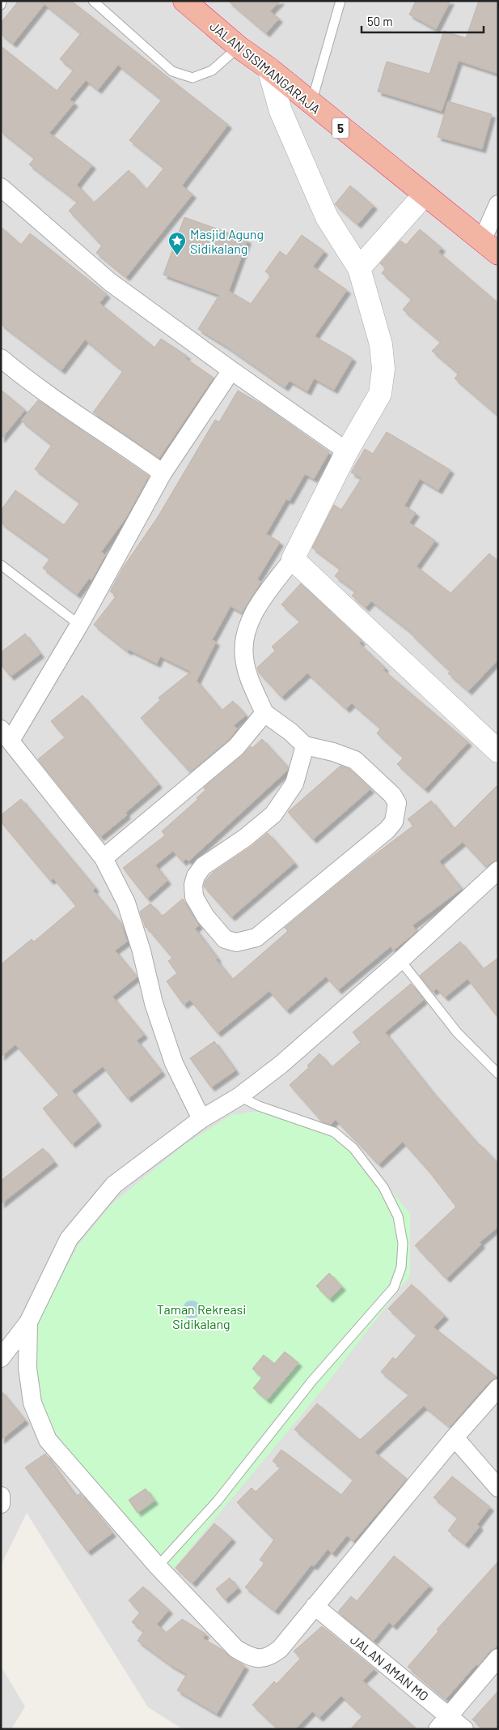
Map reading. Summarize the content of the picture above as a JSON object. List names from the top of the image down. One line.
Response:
{"streets":{"highway":["JALAN SISIMANGARAJA","5"],"street":["JALAN AMAN MO"]},"parks":["Taman Rekreasi Sidikalang"],"places":{"place":["Masjid Agung Sidikalang"]},"scale_bar":"50 m"}
